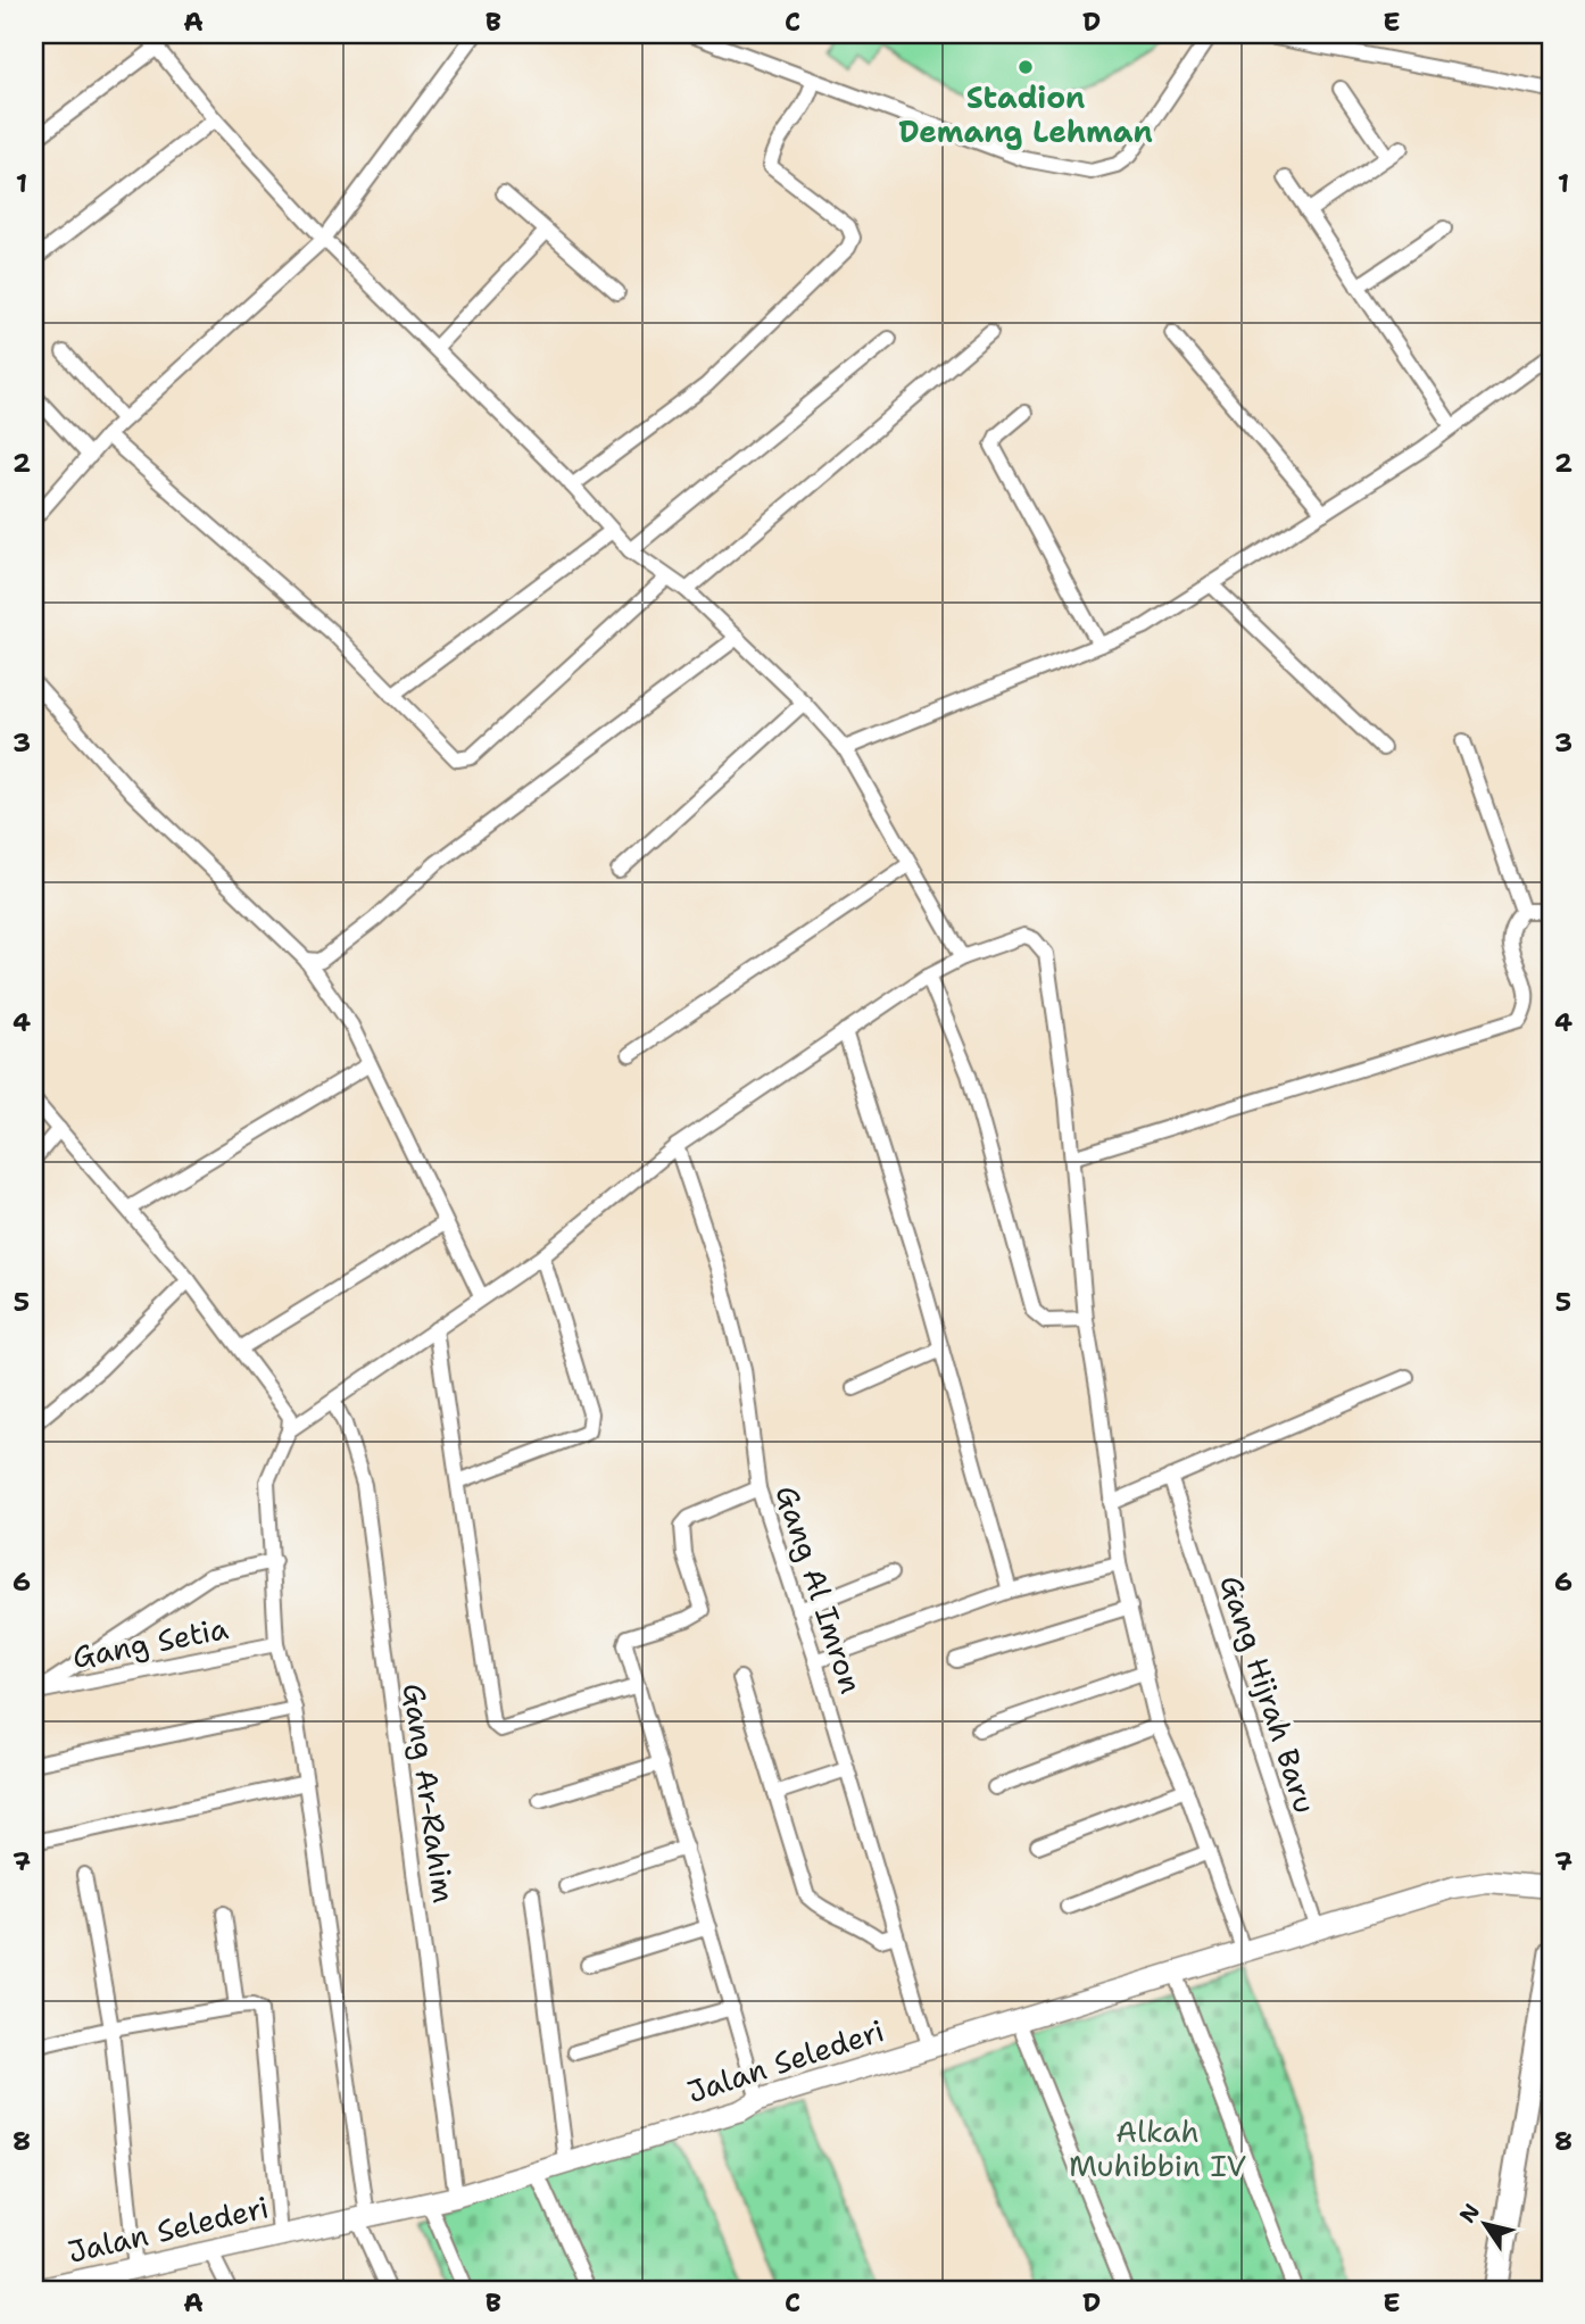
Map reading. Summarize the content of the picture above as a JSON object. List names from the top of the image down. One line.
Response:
{"streets":{"street":["Gang Al Imron","Gang Setia","Gang Hijrah Baru","Gang Ar-Rahim","Jalan Selederi"]},"crossings":[["Gang Al Imron","Jalan Selederi"],["Gang Hijrah Baru","Jalan Selederi"],["Gang Ar-Rahim","Jalan Selederi"]],"parks":["Alkah Muhibbin IV"],"places":["Stadion Demang Lehman"],"north":"top left","grid":{"columns":["A","B","C","D","E"],"rows":["1","2","3","4","5","6","7","8"]}}
